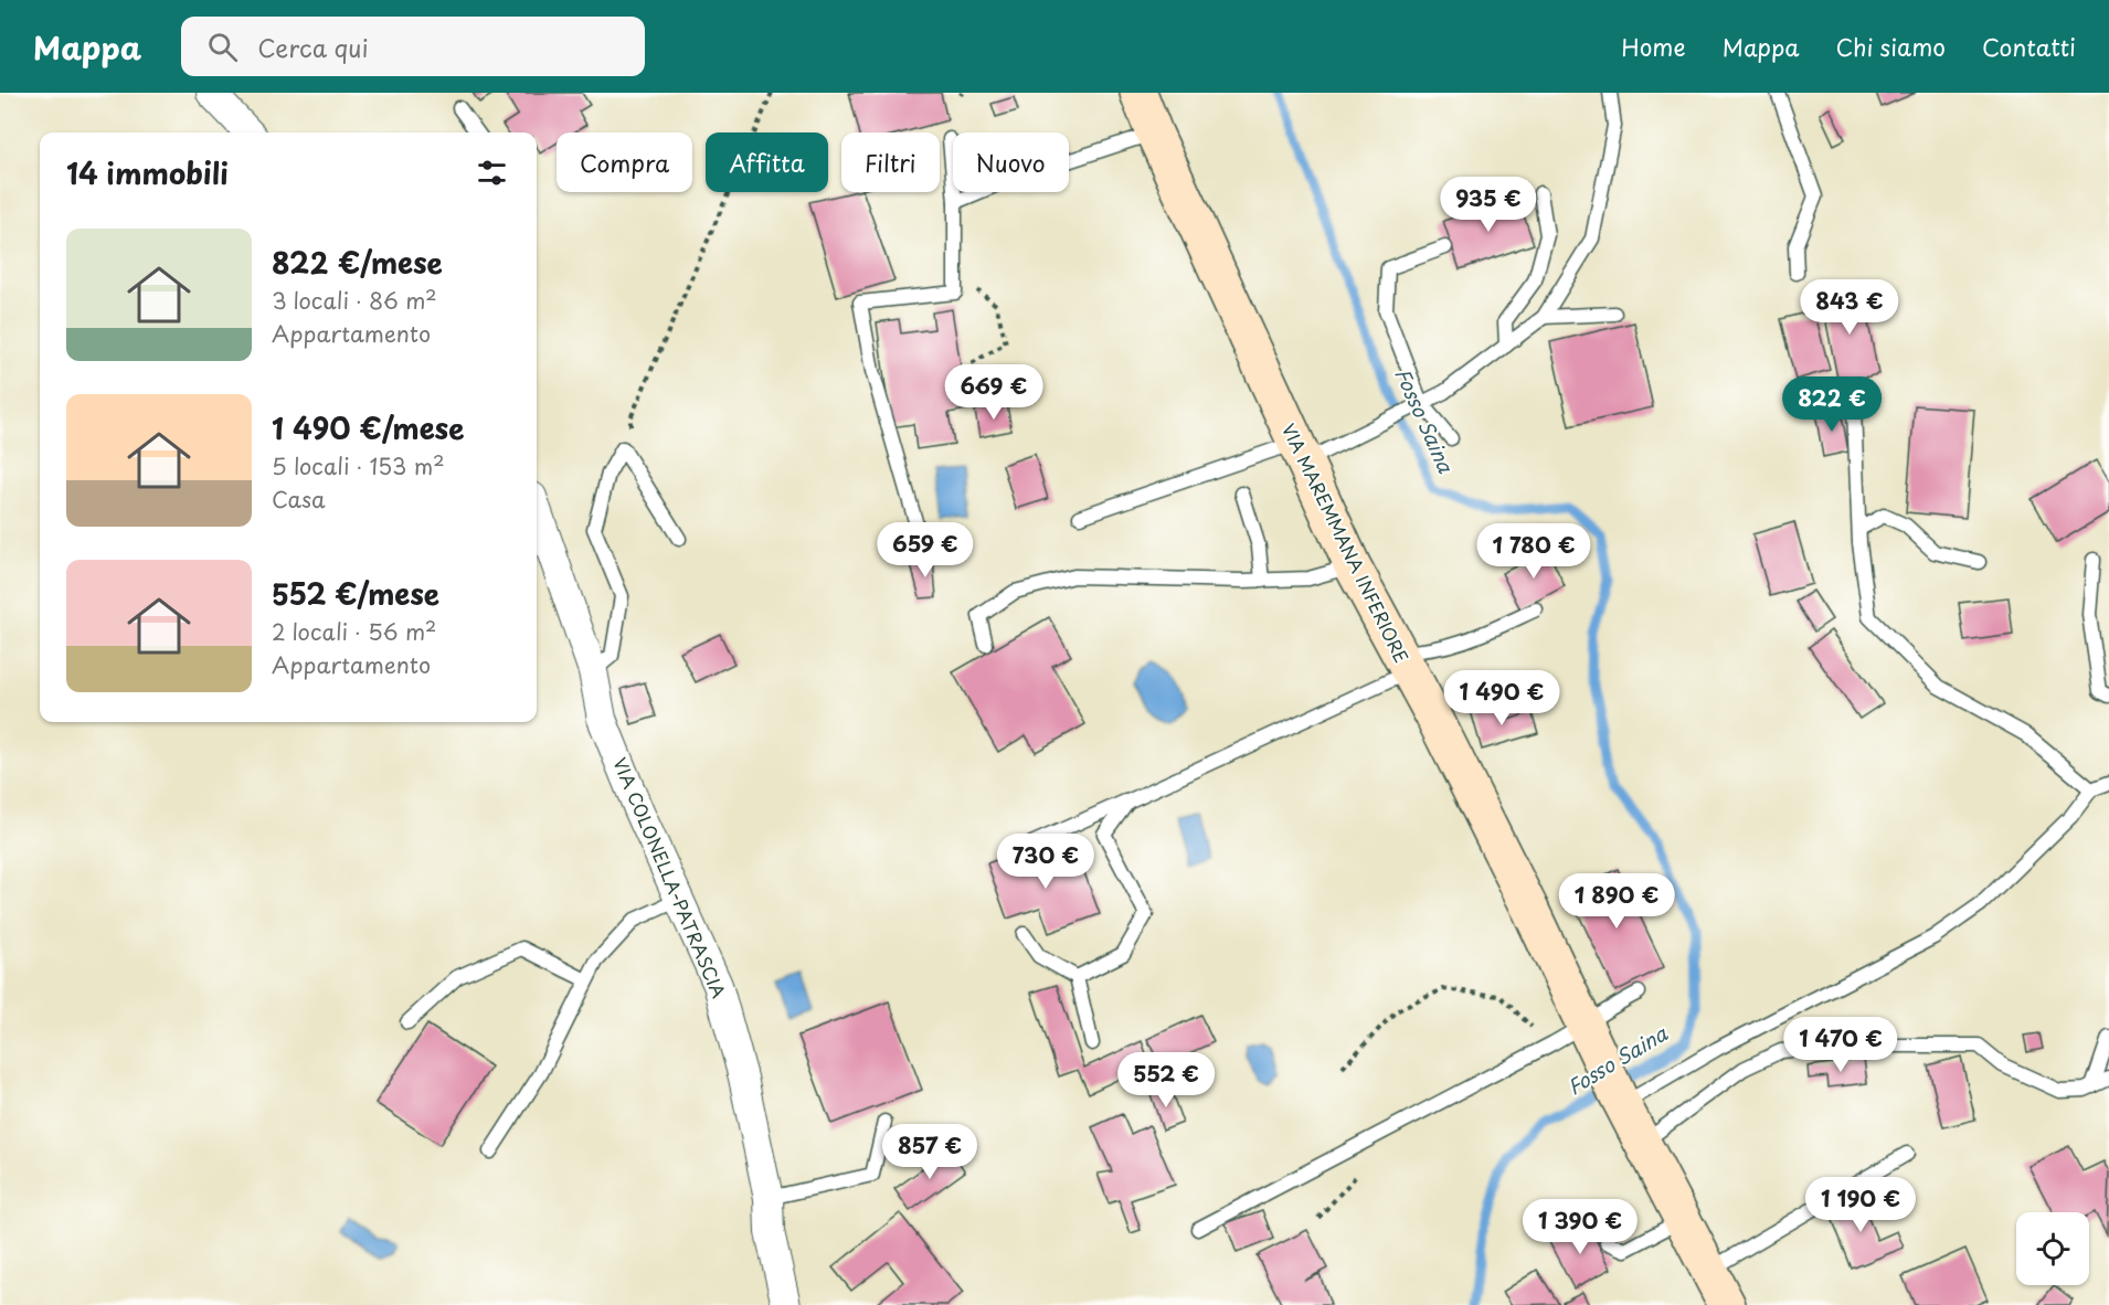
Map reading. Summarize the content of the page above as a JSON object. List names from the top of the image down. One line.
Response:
{"streets":{"main road":["VIA MAREMMANA INFERIORE"],"street":["VIA COLONELLA-PATRASCIA"]},"water":["Fosso Saina"],"page":{"header":"Mappa","search":"Cerca qui","nav":["Home","Mappa","Chi siamo","Contatti"],"chip":["Compra","Affitta","Filtri","Nuovo"],"heading":"14 immobili","price":["935 €","843 €","669 €","822 €","659 €","1 780 €","1 490 €","730 €","1 890 €","1 470 €","552 €","857 €","1 190 €","1 390 €"],"list":[{"name":"822 €/mese","note":"3 locali · 86 m² · Appartamento"},{"name":"1 490 €/mese","note":"5 locali · 153 m² · Casa"},{"name":"552 €/mese","note":"2 locali · 56 m² · Appartamento"}]}}
